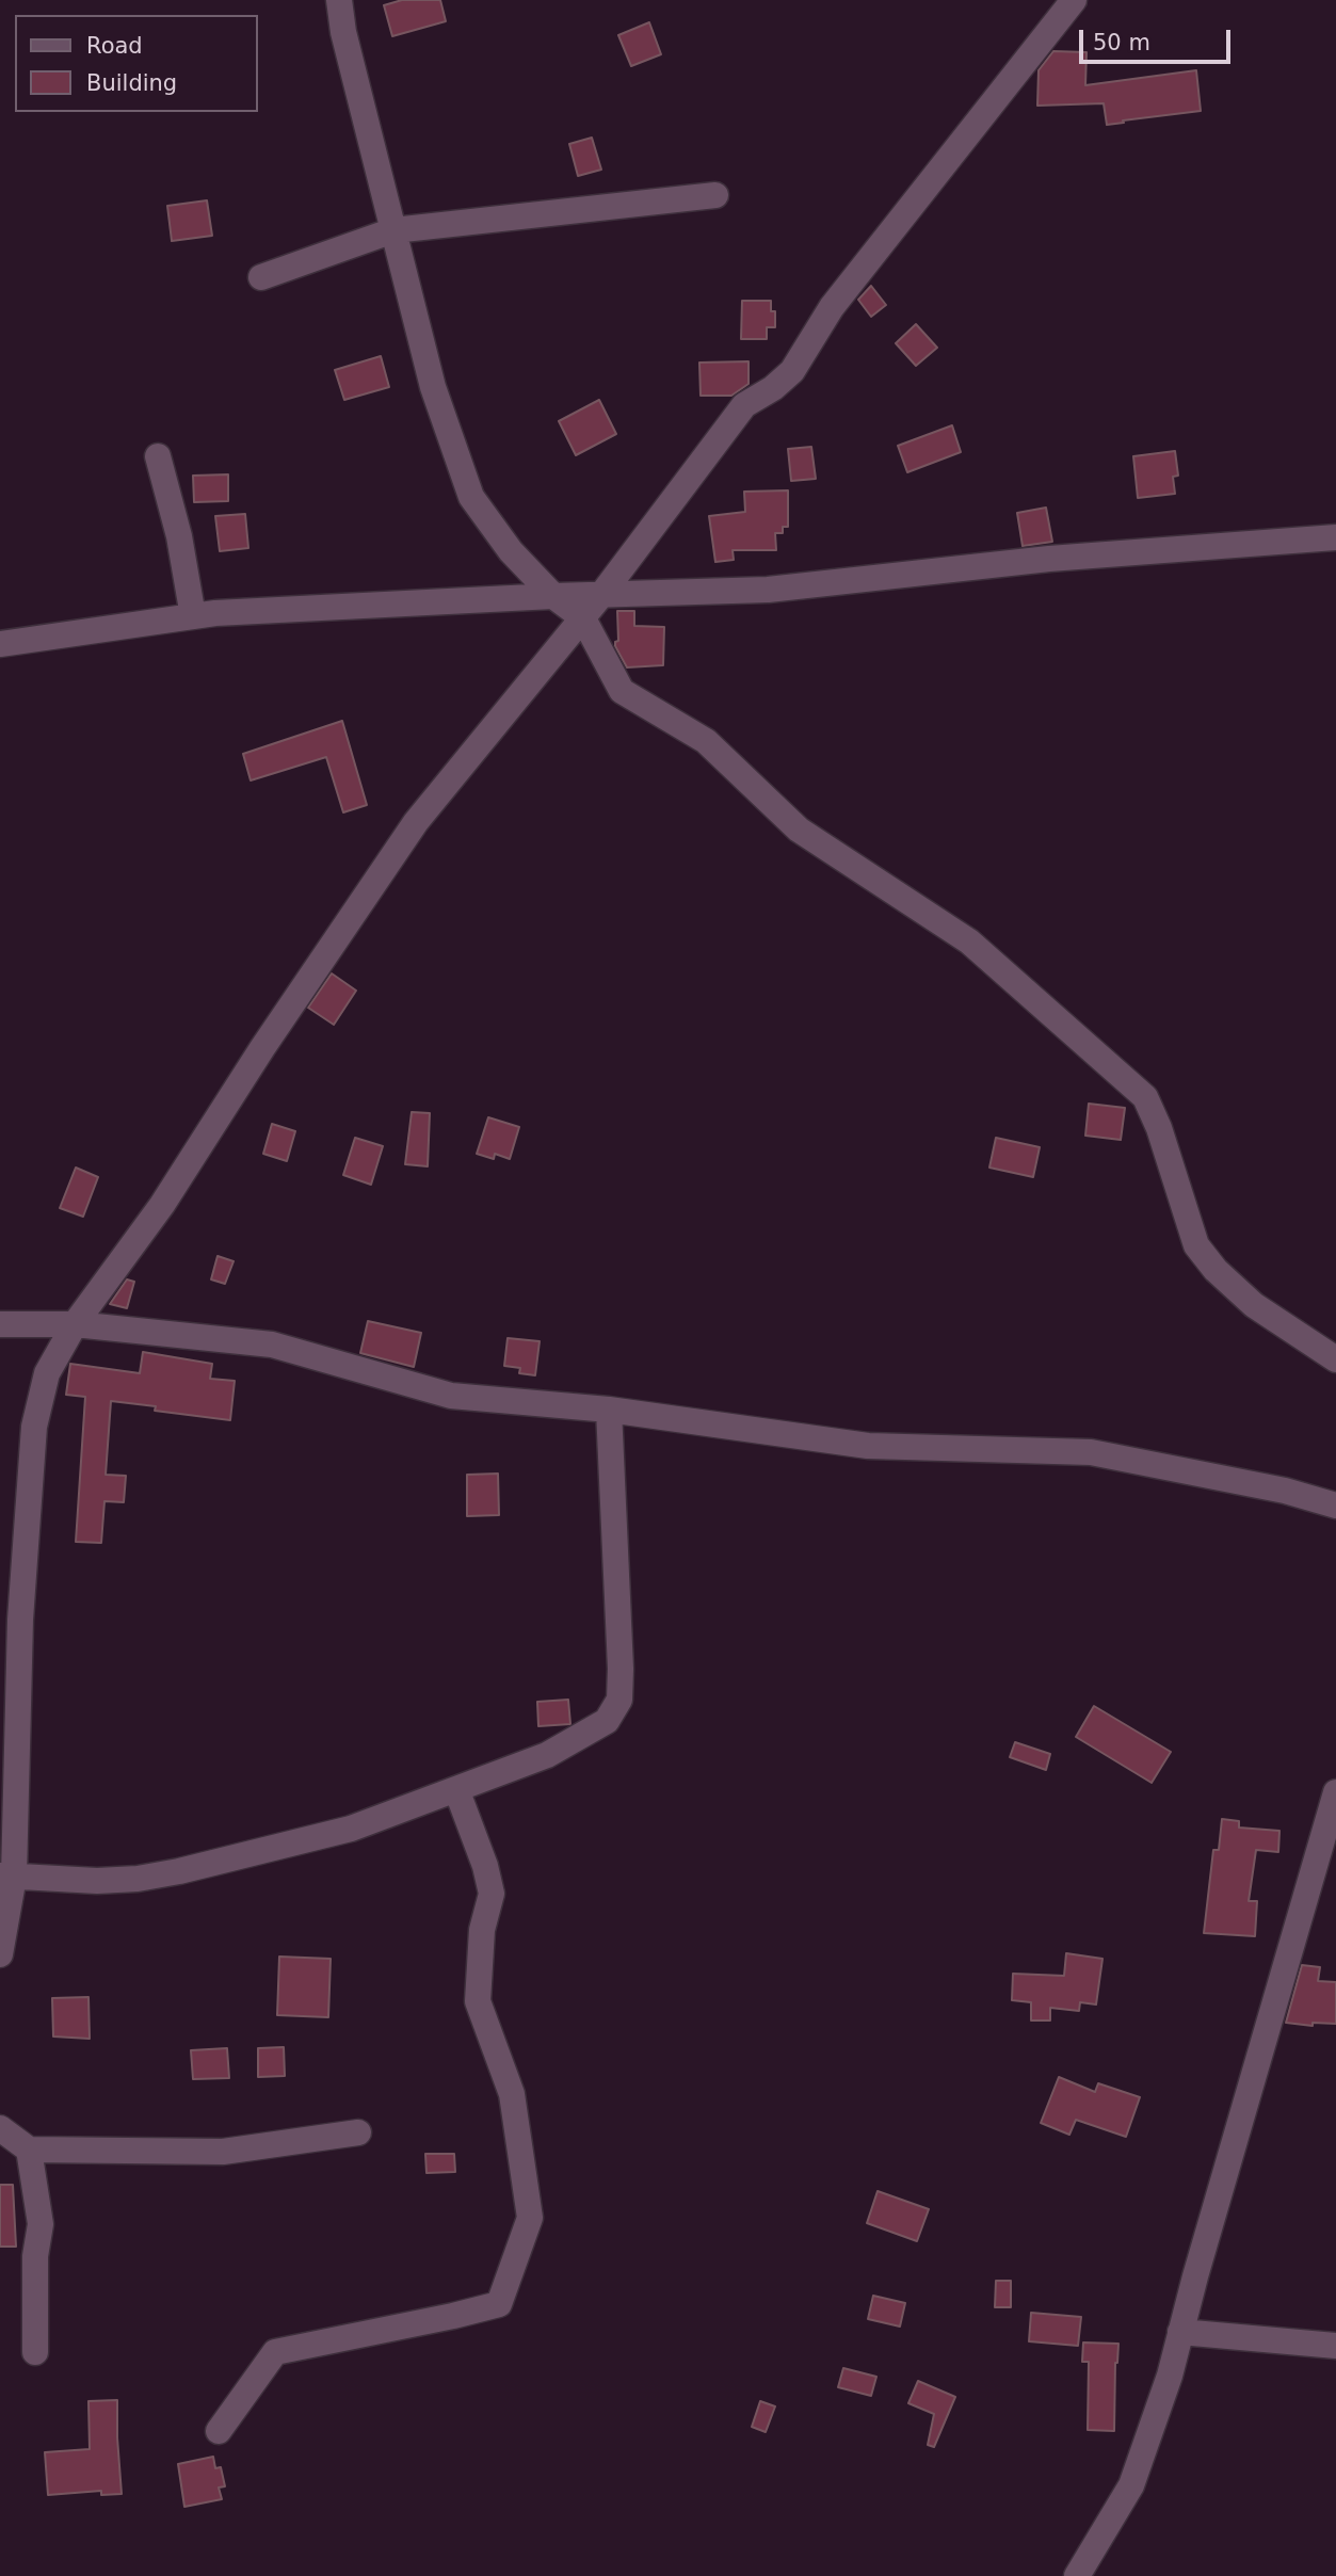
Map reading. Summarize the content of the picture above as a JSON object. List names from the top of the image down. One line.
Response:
{"legend":["Road","Building"],"scale_bar":"50 m"}
